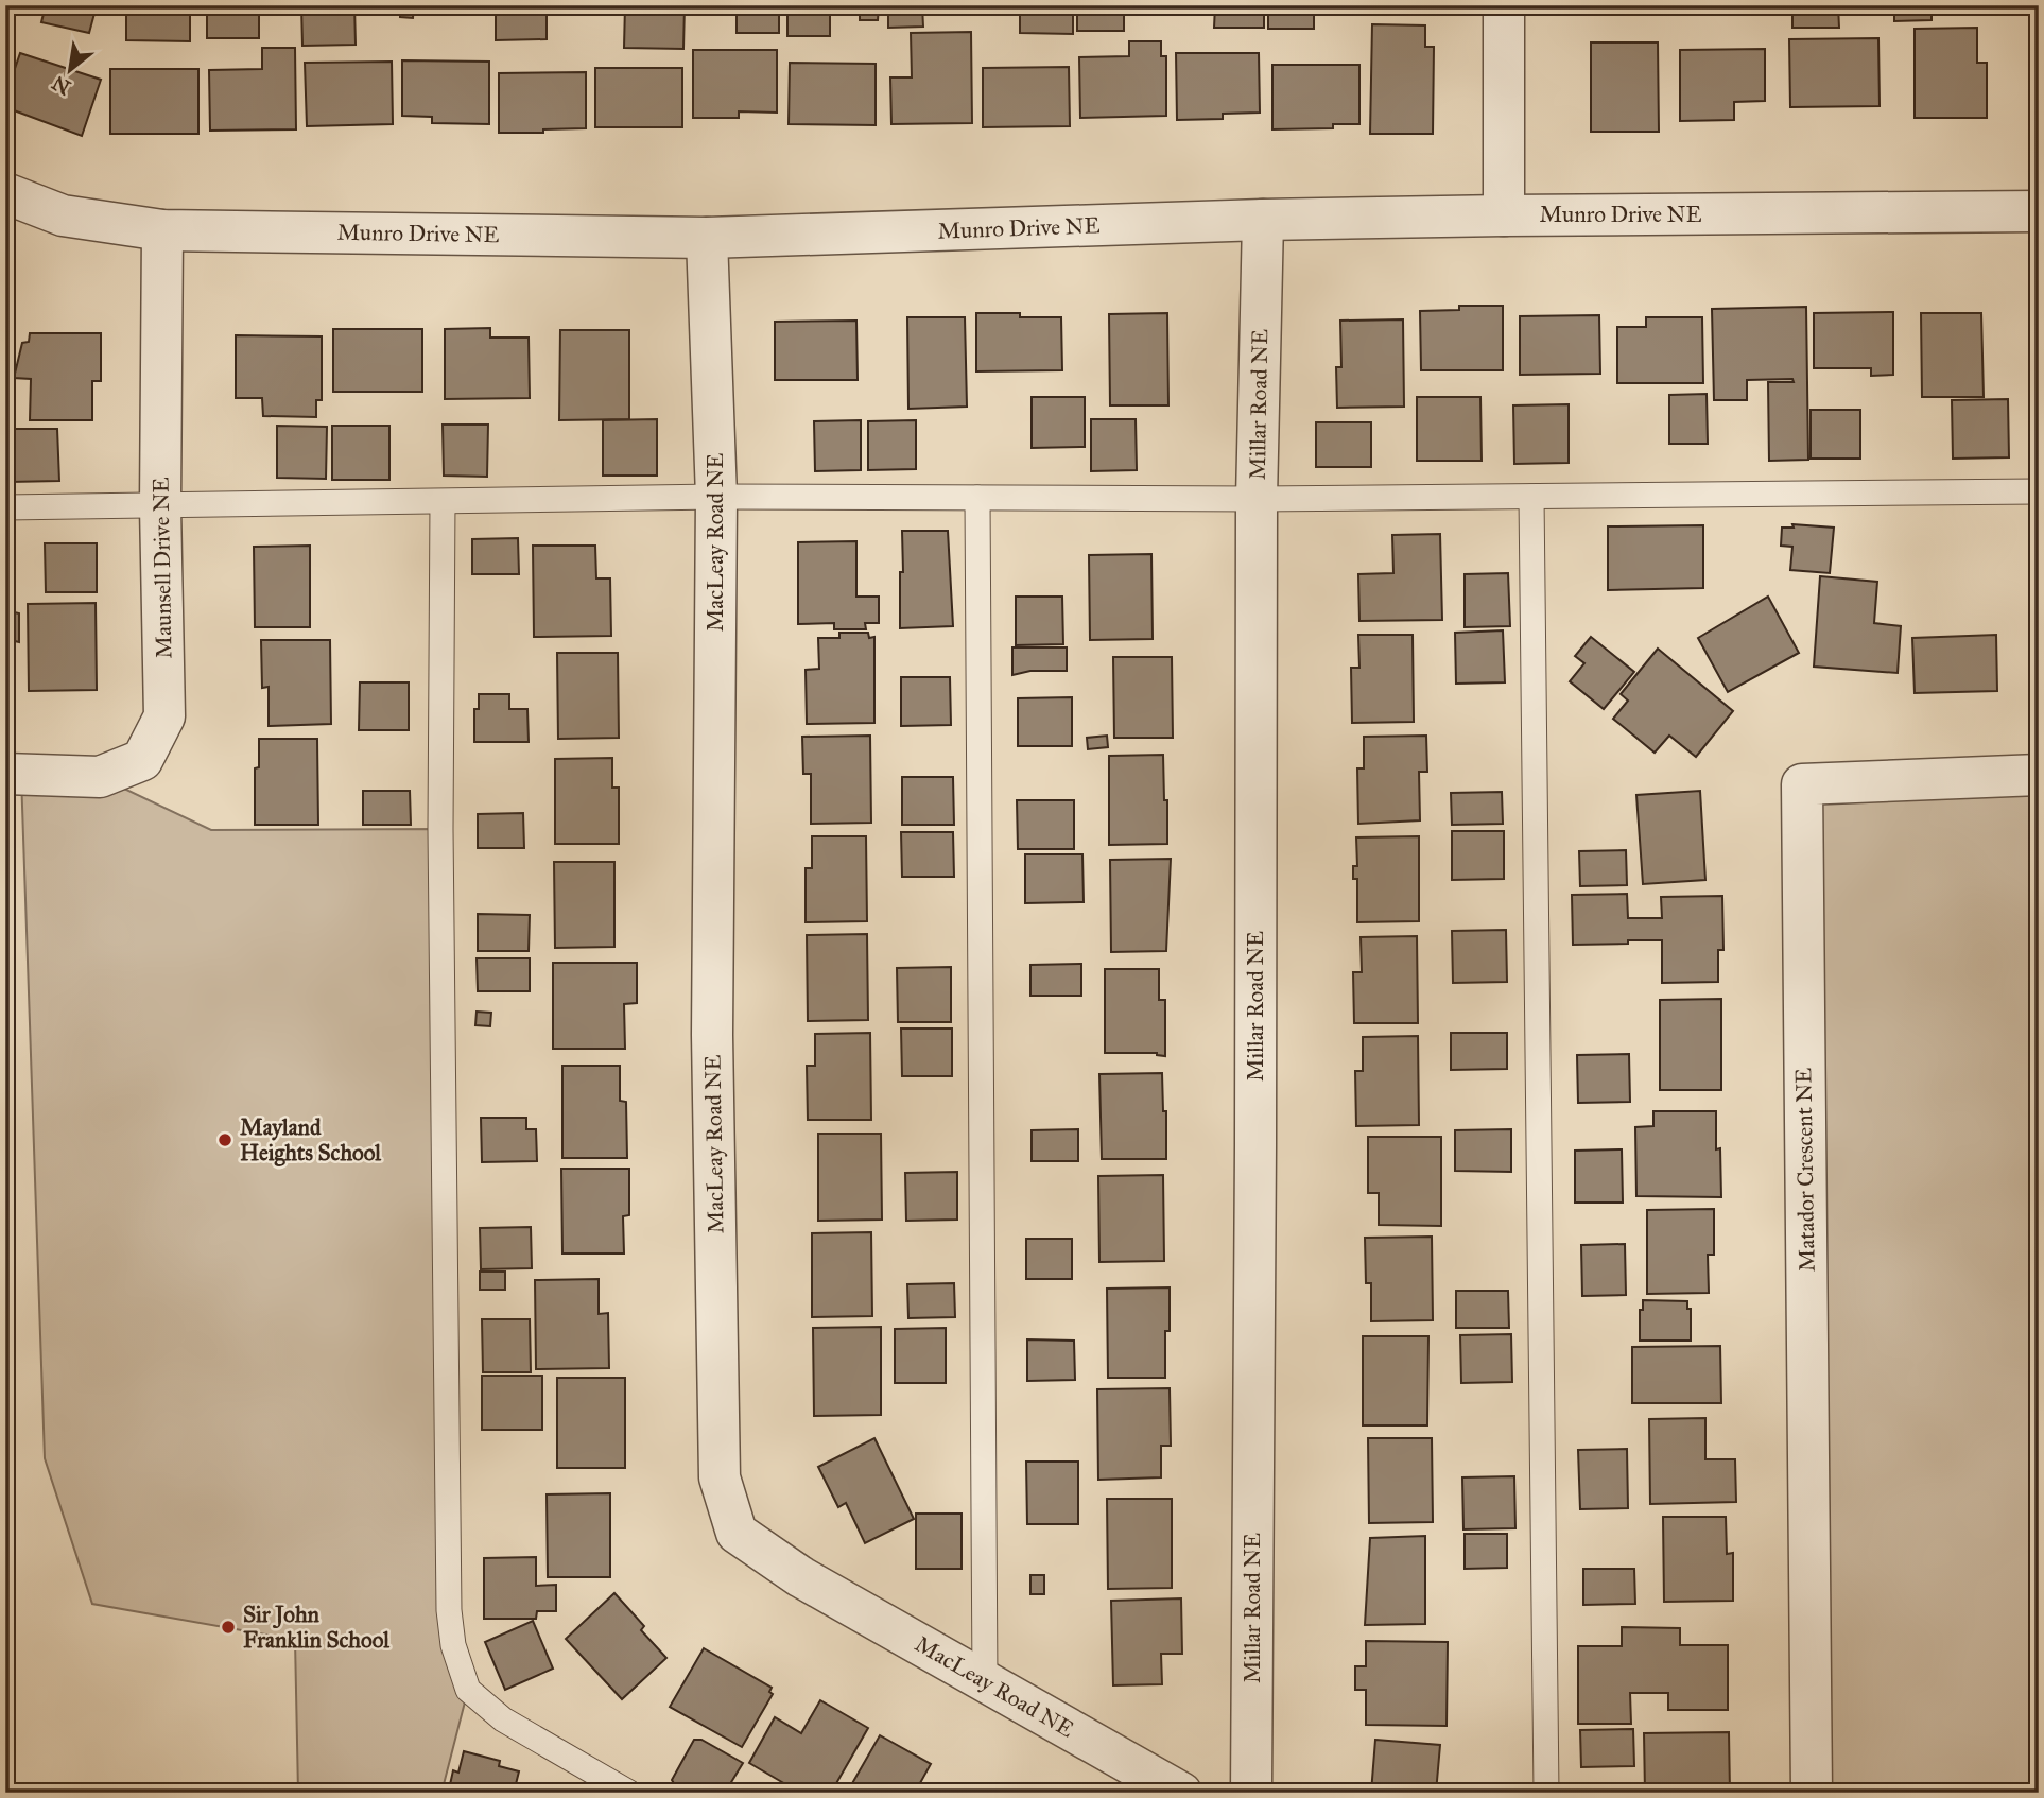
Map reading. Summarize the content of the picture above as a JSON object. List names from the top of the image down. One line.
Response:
{"streets":{"street":["Munro Drive NE","Millar Road NE","MacLeay Road NE","Maunsell Drive NE","Matador Crescent NE"]},"crossings":[["Munro Drive NE","Millar Road NE"],["Munro Drive NE","MacLeay Road NE"],["Munro Drive NE","Maunsell Drive NE"]],"places":["Mayland Heights School","Sir John Franklin School"],"north":"bottom left"}
